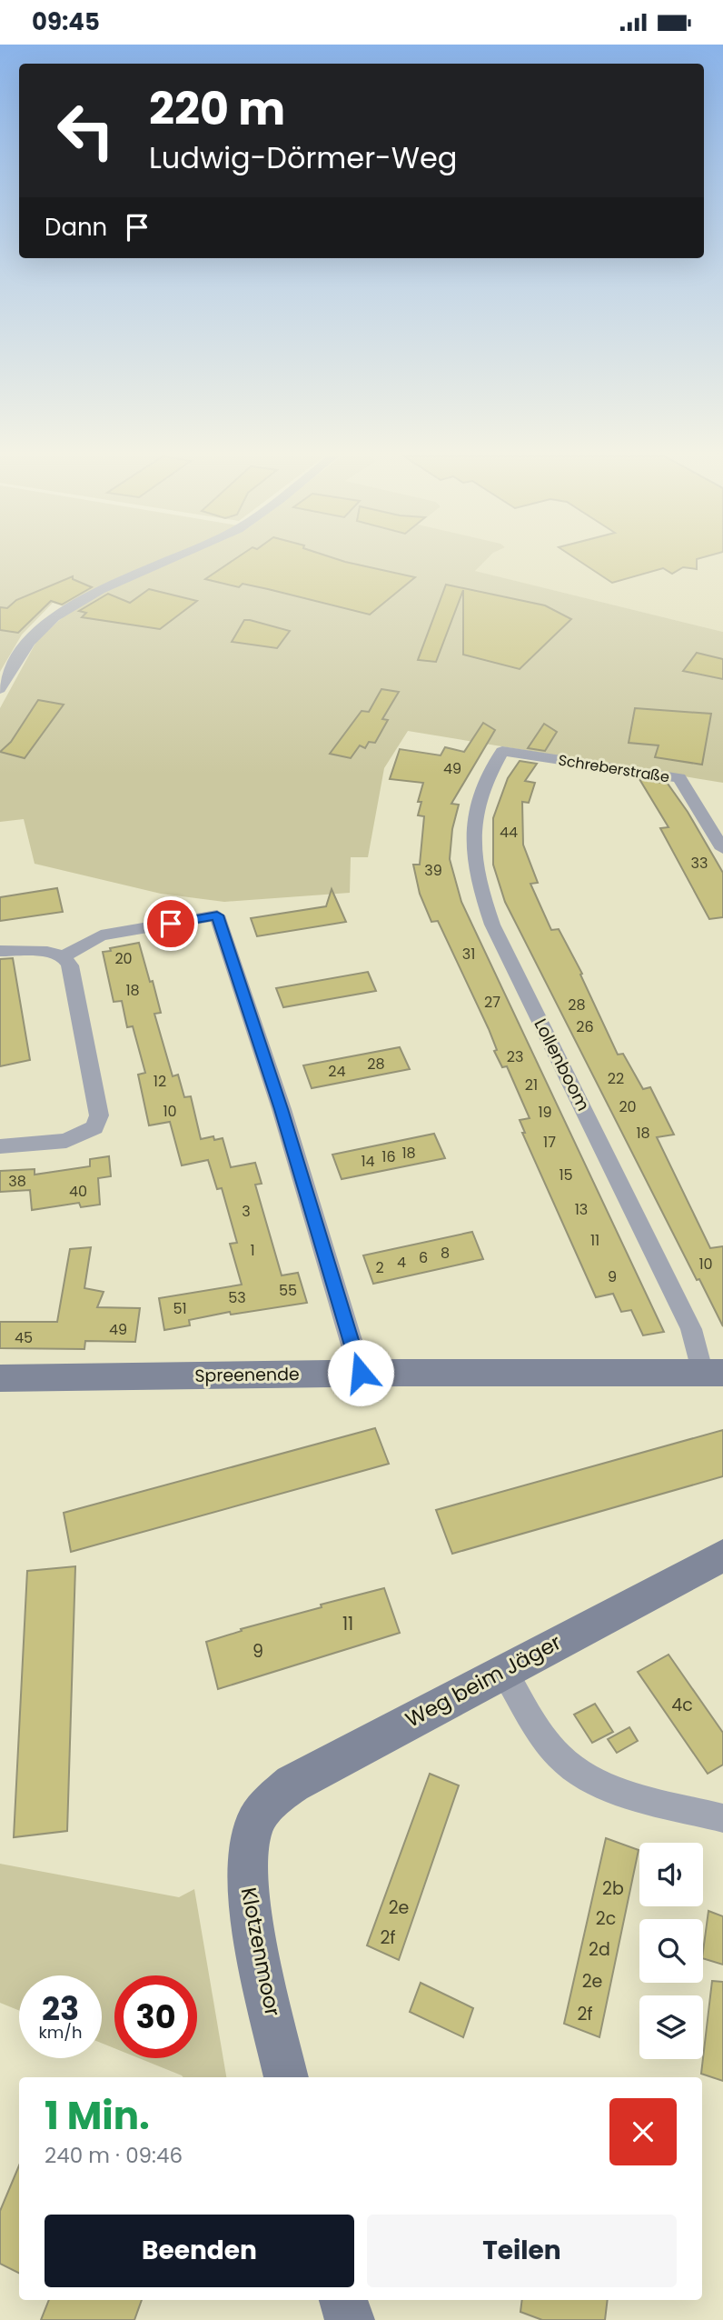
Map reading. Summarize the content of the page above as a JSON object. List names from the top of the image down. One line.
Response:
{"streets":{"street":["Schreberstraße","Lollenboom","Spreenende","Weg beim Jäger","Klotzenmoor"]},"crossings":[["Schreberstraße","Lollenboom"],["Lollenboom","Spreenende"],["Weg beim Jäger","Klotzenmoor"]],"house_numbers":["49","44","33","39","31","20","18","27","28","26","23","28","24","22","12","21","20","10","19","18","17","18","16","14","15","38","40","13","3","11","1","8","6","4","10","2","9","55","53","51","49","45","11","9","4c","2b","2e","2c","2f","2d","2e","2f"],"page":{"status":"09:45","turn":["220 m","Ludwig-Dörmer-Weg"],"then":"Dann","speed":"23 km/h","limit":"30","heading":["1 Min.","240 m · 09:46"],"buttons":["Beenden","Teilen"]}}
